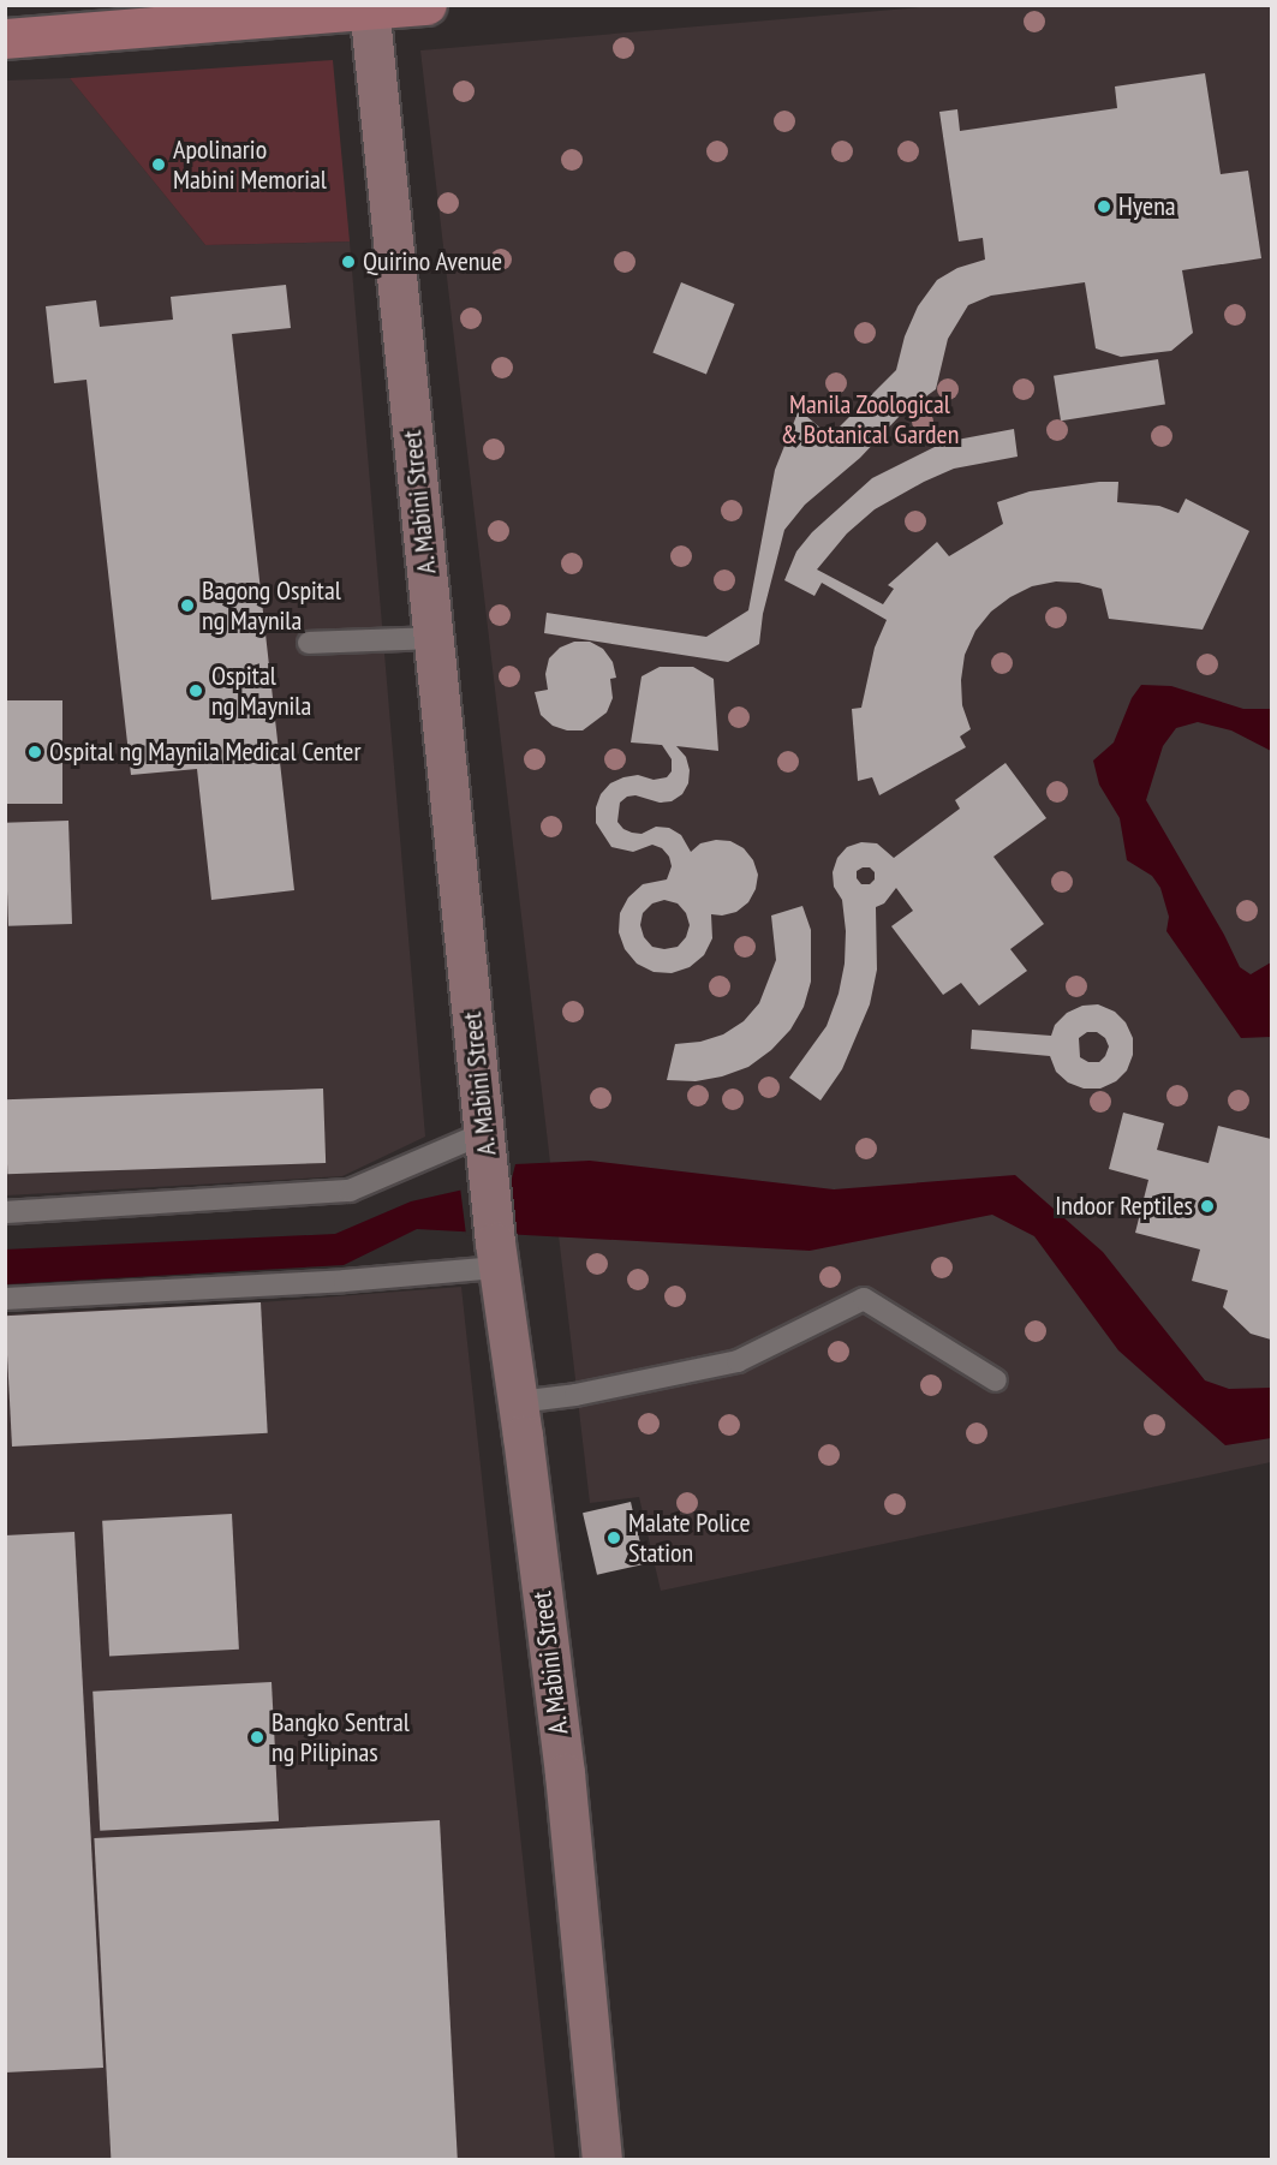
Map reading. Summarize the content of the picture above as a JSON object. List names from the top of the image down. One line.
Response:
{"streets":{"main road":["A. Mabini Street"]},"parks":["Manila Zoological & Botanical Garden"],"places":["Apolinario Mabini Memorial","Hyena","Quirino Avenue","Bagong Ospital ng Maynila","Ospital ng Maynila","Ospital ng Maynila Medical Center","Indoor Reptiles","Malate Police Station","Bangko Sentral ng Pilipinas"]}
